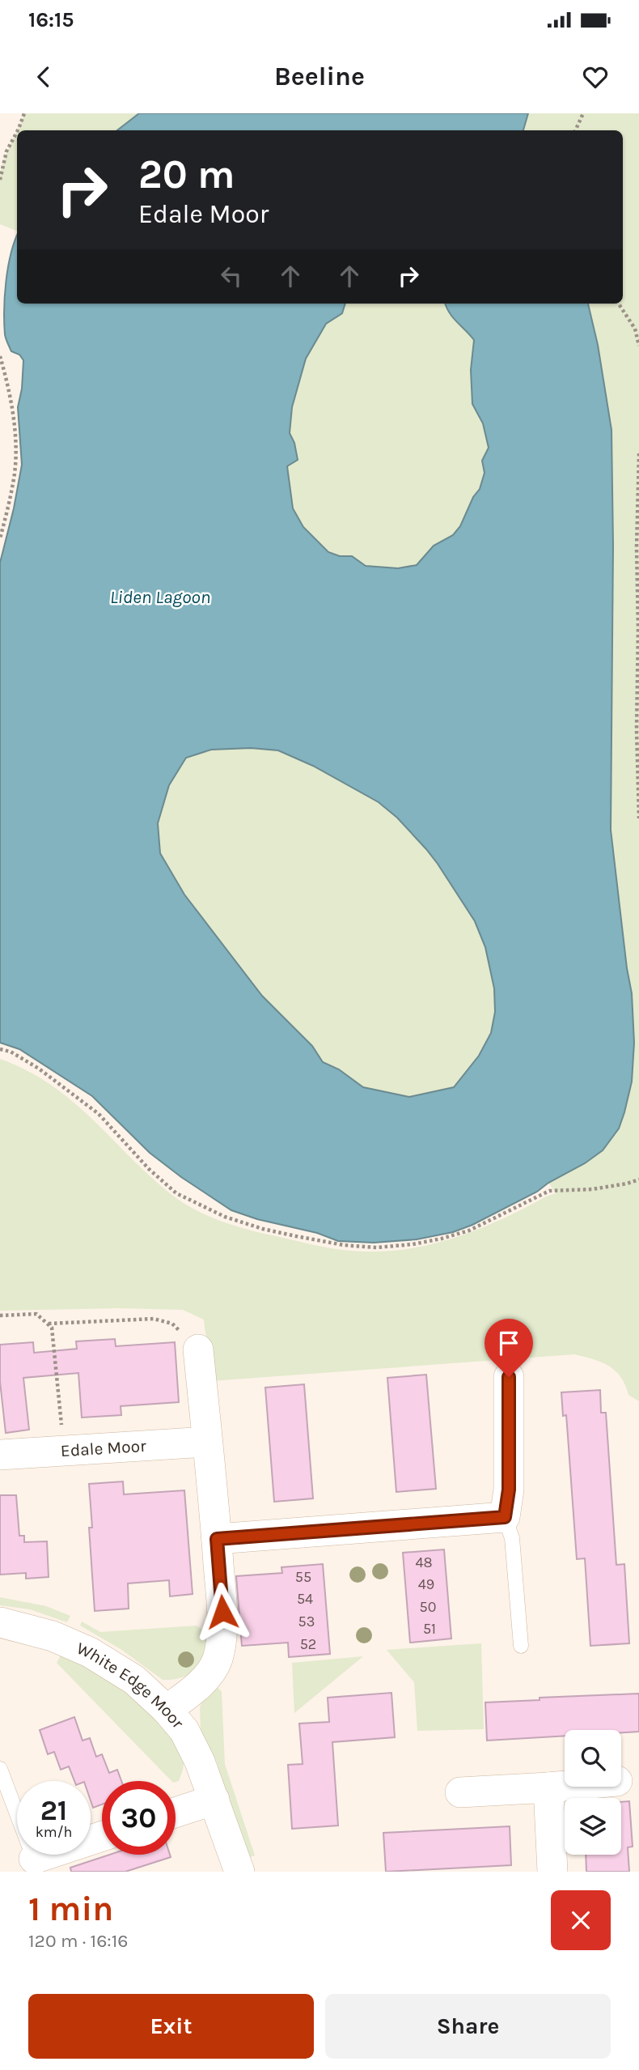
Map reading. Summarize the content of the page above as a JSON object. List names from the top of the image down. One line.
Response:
{"streets":{"street":["Edale Moor","White Edge Moor"]},"water":["Liden Lagoon"],"house_numbers":["48","55","49","54","50","53","51","52"],"page":{"status":"16:15","header":"Beeline","turn":["20 m","Edale Moor"],"speed":"21 km/h","limit":"30","heading":["1 min","120 m · 16:16"],"buttons":["Exit","Share"]}}
